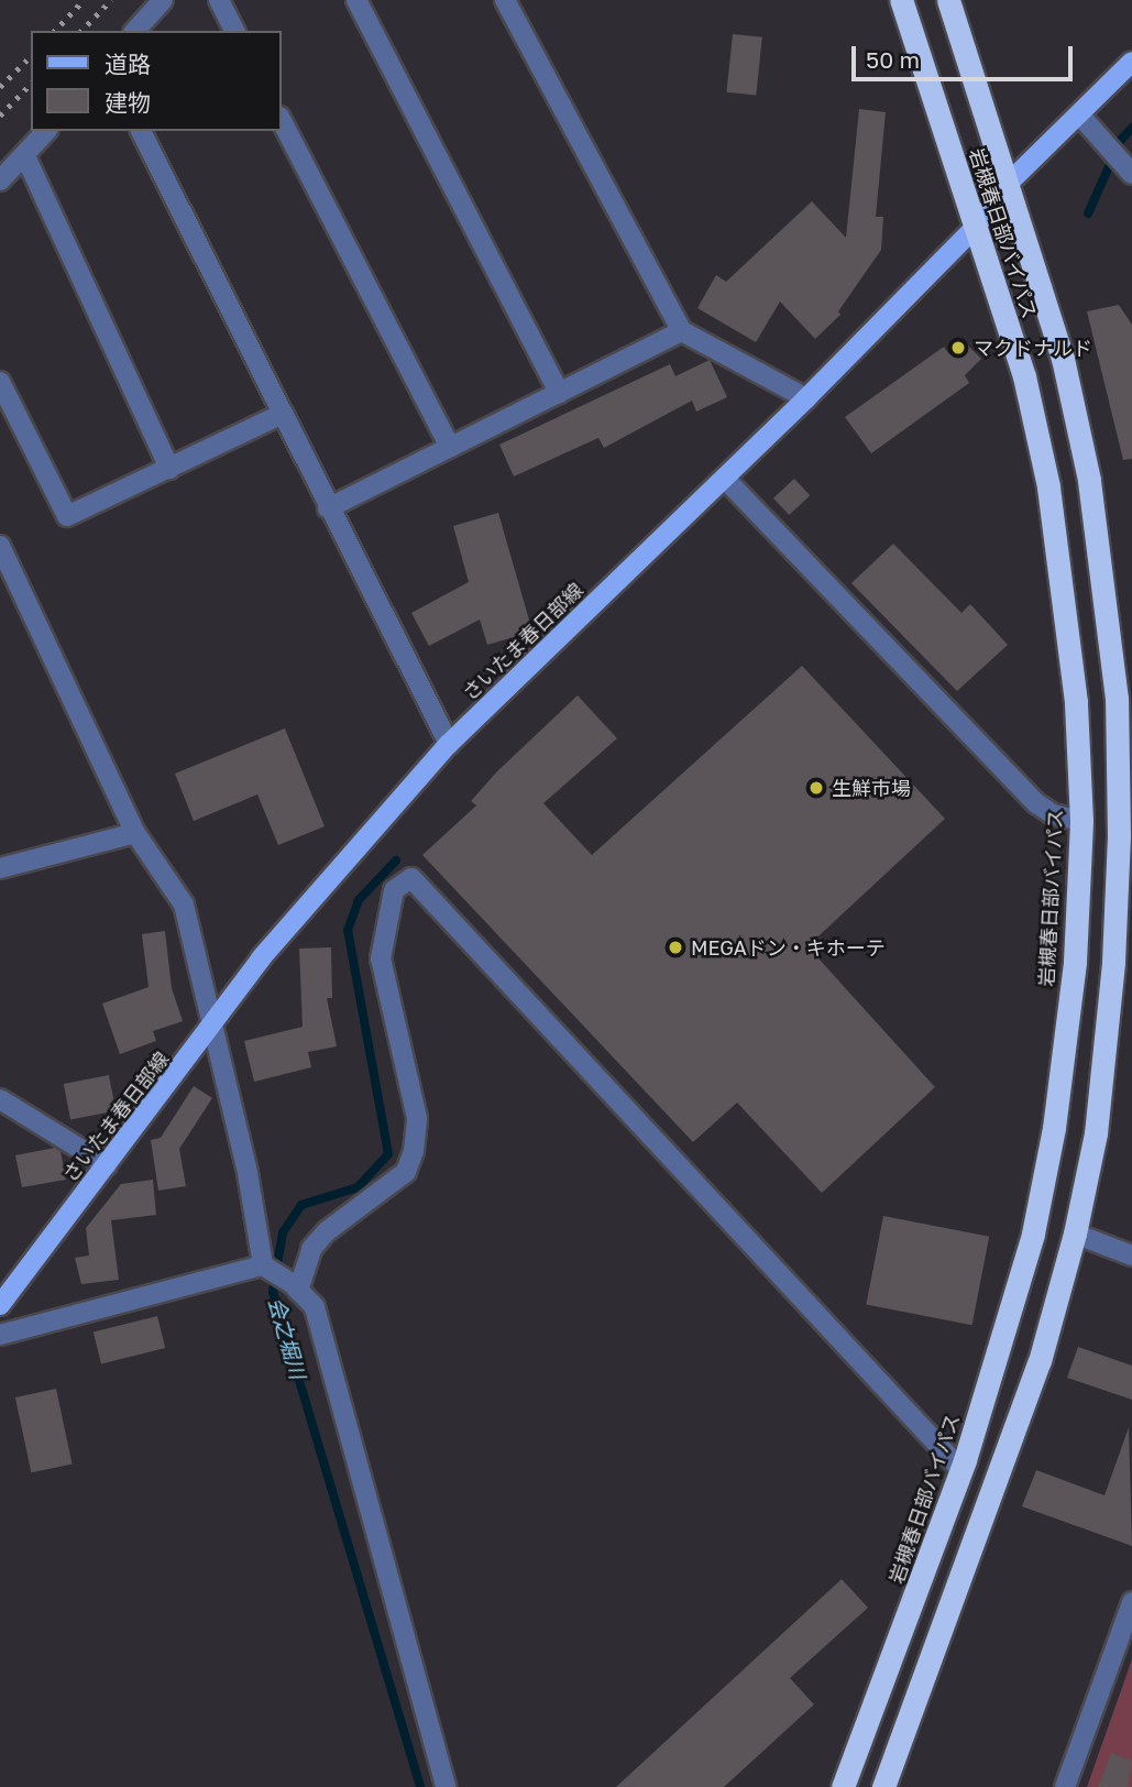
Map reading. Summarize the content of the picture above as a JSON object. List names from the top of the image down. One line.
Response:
{"streets":{"highway":["岩槻春日部バイパス"],"main road":["さいたま春日部線"]},"crossings":[["岩槻春日部バイパス","さいたま春日部線"]],"water":["会之堀川"],"places":["マクドナルド","生鮮市場","MEGAドン・キホーテ"],"legend":["道路","建物"],"scale_bar":"50 m"}
